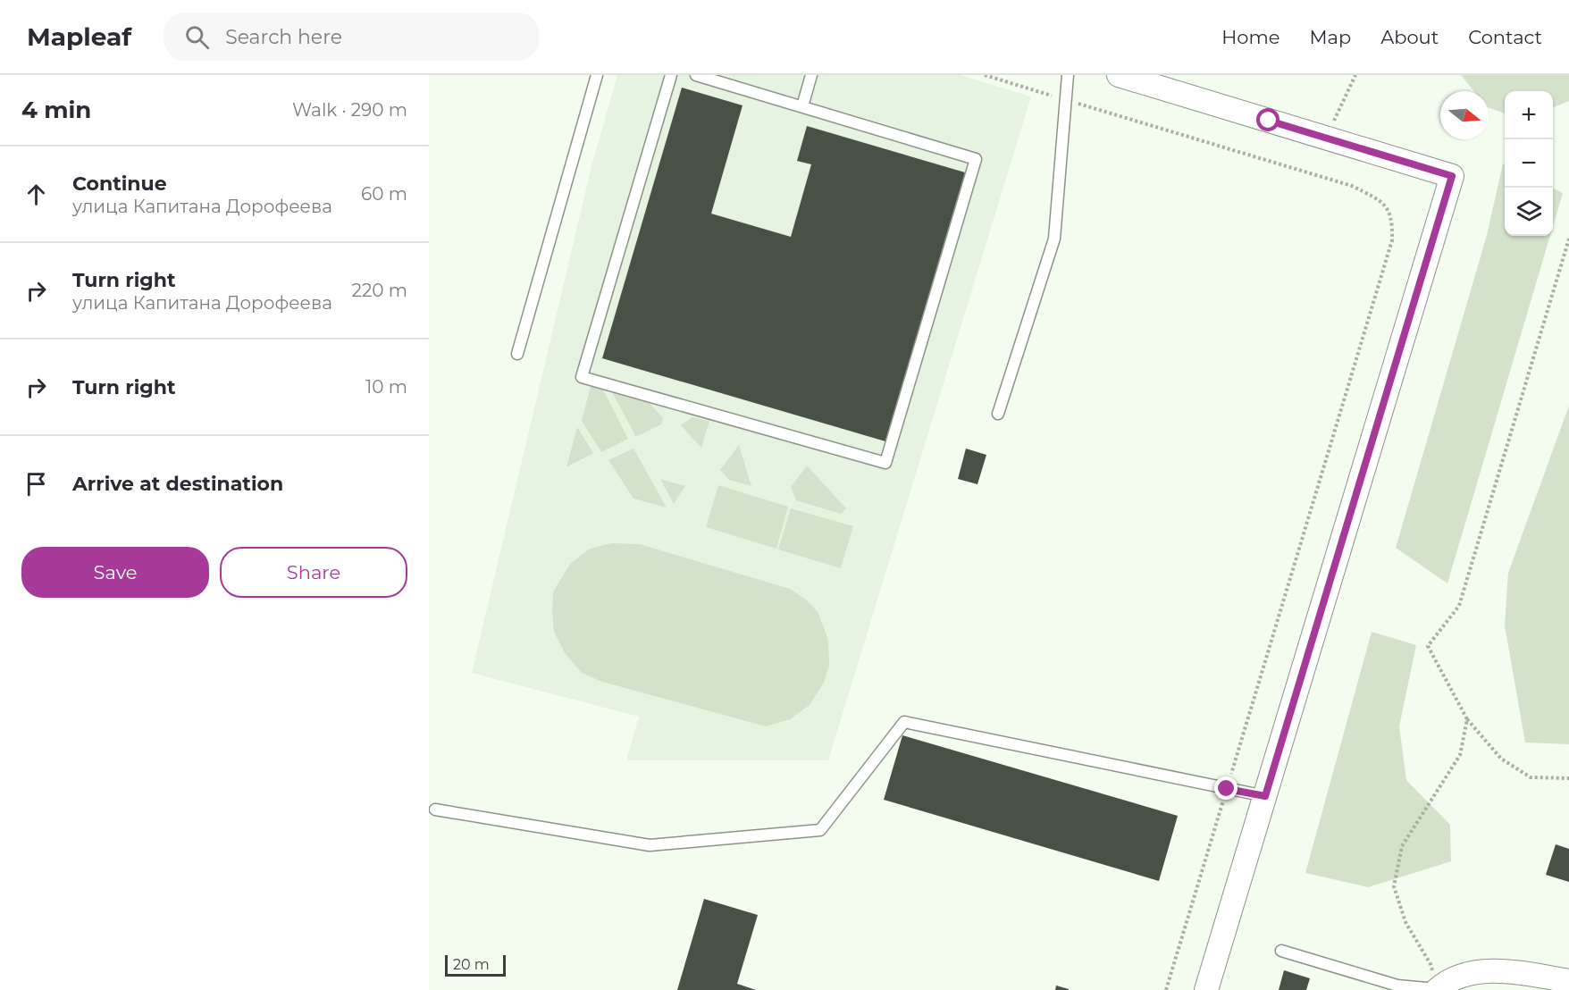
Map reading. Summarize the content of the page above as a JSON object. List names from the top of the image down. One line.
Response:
{"scale_bar":"20 m","north":"right","page":{"header":"Mapleaf","search":"Search here","nav":["Home","Map","About","Contact"],"heading":["4 min","Walk · 290 m"],"map_buttons":["+","−"],"list":[["Continue","улица Капитана Дорофеева","60 m"],["Turn right","улица Капитана Дорофеева","220 m"],["Turn right","10 m"],"Arrive at destination"],"buttons":["Save","Share"],"scale":"20 m"}}
